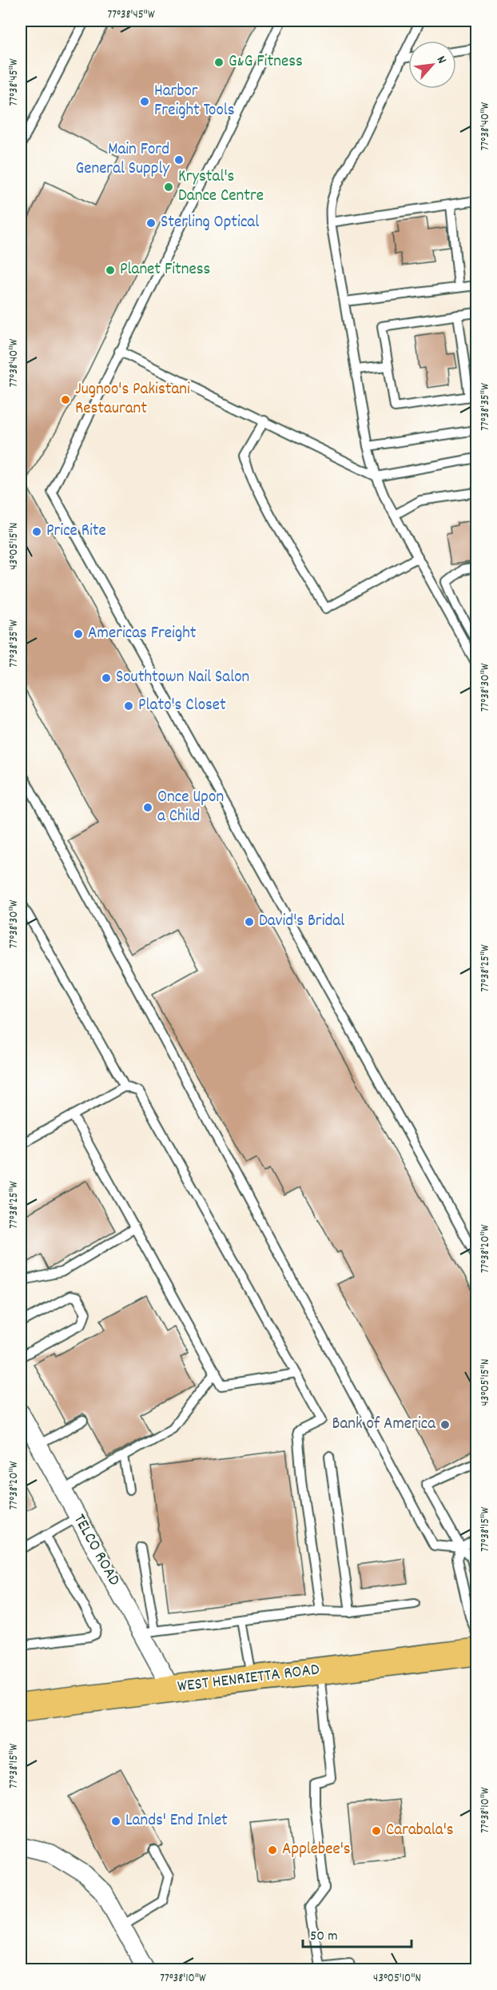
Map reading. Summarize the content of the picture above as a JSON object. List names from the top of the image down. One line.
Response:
{"streets":{"main road":["WEST HENRIETTA ROAD"],"street":["TELCO ROAD"]},"crossings":[["TELCO ROAD","WEST HENRIETTA ROAD"]],"places":["G&G Fitness","Harbor Freight Tools","Main Ford General Supply","Krystal's Dance Centre","Sterling Optical","Planet Fitness","Jugnoo's Pakistani Restaurant","Price Rite","Americas Freight","Southtown Nail Salon","Plato's Closet","Once Upon a Child","David's Bridal","Bank of America","Lands' End Inlet","Carabala's","Applebee's"],"scale_bar":"50 m","north":"top right","coordinates":["77°38'45\"W","77°38'40\"W","77°38'35\"W","43°05'15\"N","77°38'30\"W","77°38'25\"W","77°38'20\"W","77°38'15\"W","77°38'10\"W","43°05'10\"N"]}
